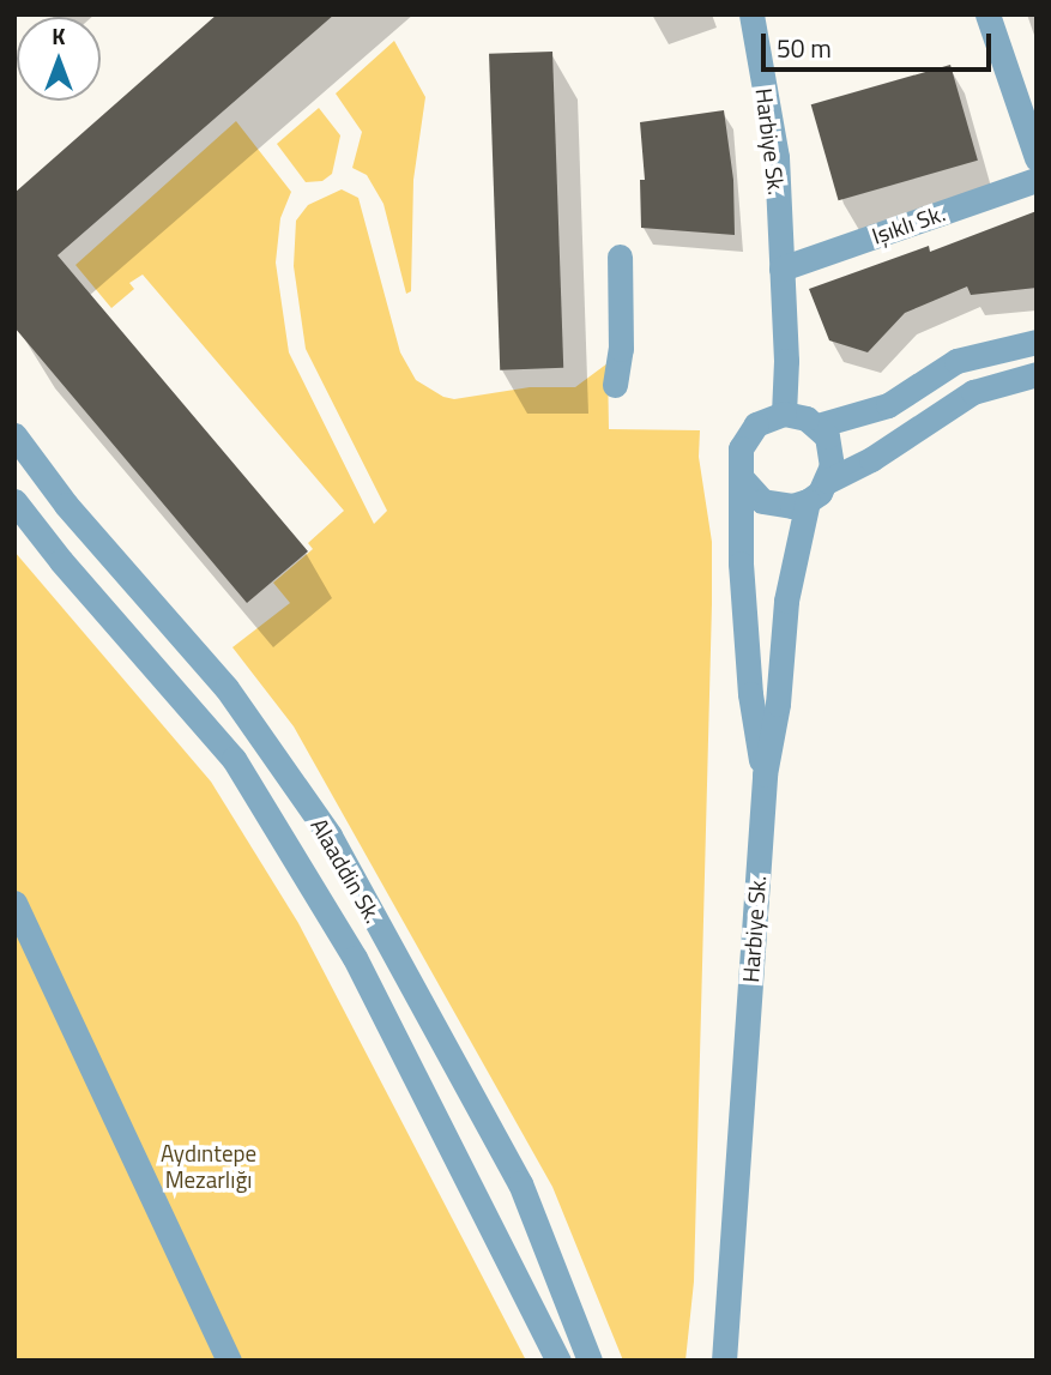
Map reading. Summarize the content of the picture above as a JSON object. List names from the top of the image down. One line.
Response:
{"streets":{"street":["Harbiye Sk.","Işıklı Sk.","Alaaddin Sk."]},"crossings":[["Harbiye Sk.","Işıklı Sk."]],"parks":["Aydıntepe Mezarlığı"],"scale_bar":"50 m","north":"top"}
